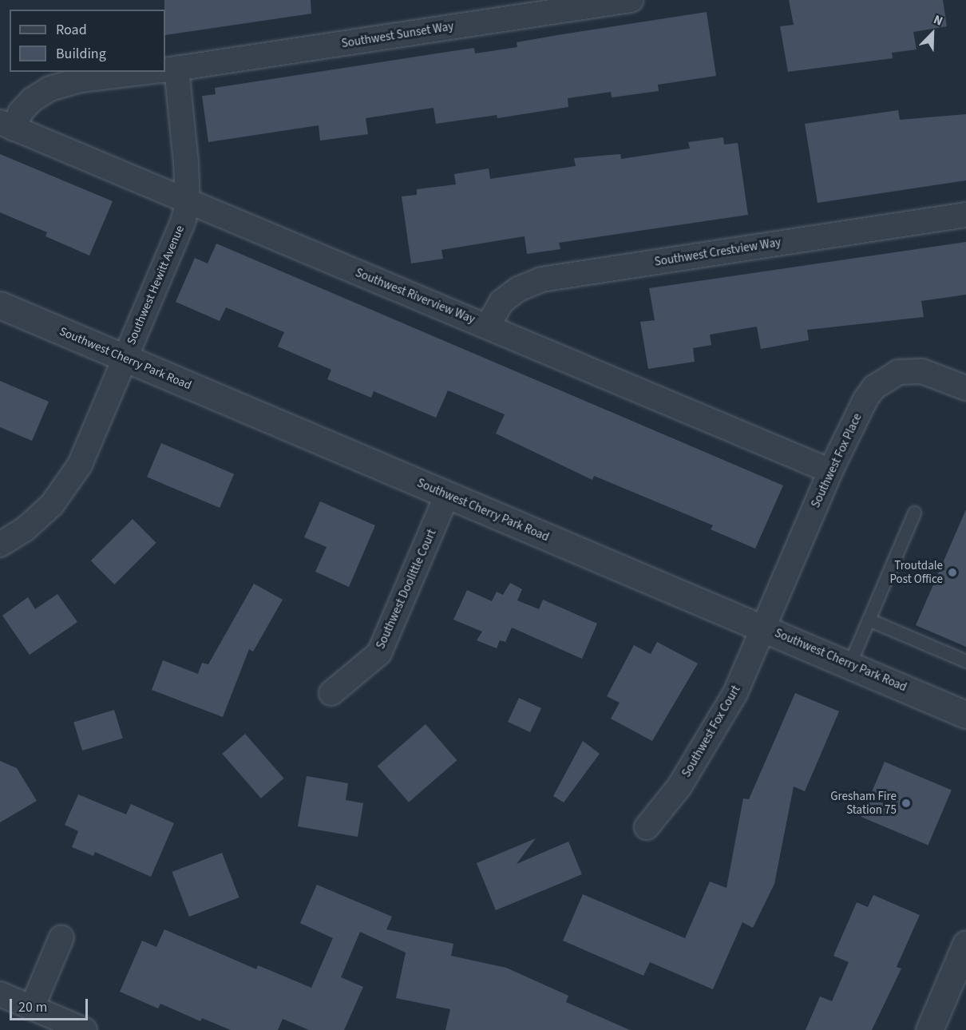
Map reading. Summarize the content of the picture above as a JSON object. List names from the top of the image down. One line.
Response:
{"streets":{"street":["Southwest Sunset Way","Southwest Crestview Way","Southwest Hewitt Avenue","Southwest Riverview Way","Southwest Cherry Park Road","Southwest Fox Place","Southwest Doolittle Court","Southwest Fox Court"]},"crossings":[["Southwest Sunset Way","Southwest Hewitt Avenue"],["Southwest Sunset Way","Southwest Riverview Way"],["Southwest Crestview Way","Southwest Riverview Way"],["Southwest Hewitt Avenue","Southwest Riverview Way"],["Southwest Hewitt Avenue","Southwest Cherry Park Road"],["Southwest Riverview Way","Southwest Fox Place"],["Southwest Cherry Park Road","Southwest Fox Place"],["Southwest Cherry Park Road","Southwest Doolittle Court"],["Southwest Cherry Park Road","Southwest Fox Court"],["Southwest Fox Place","Southwest Fox Court"]],"places":["Troutdale Post Office","Gresham Fire Station 75"],"legend":["Road","Building"],"scale_bar":"20 m","north":"top right"}
